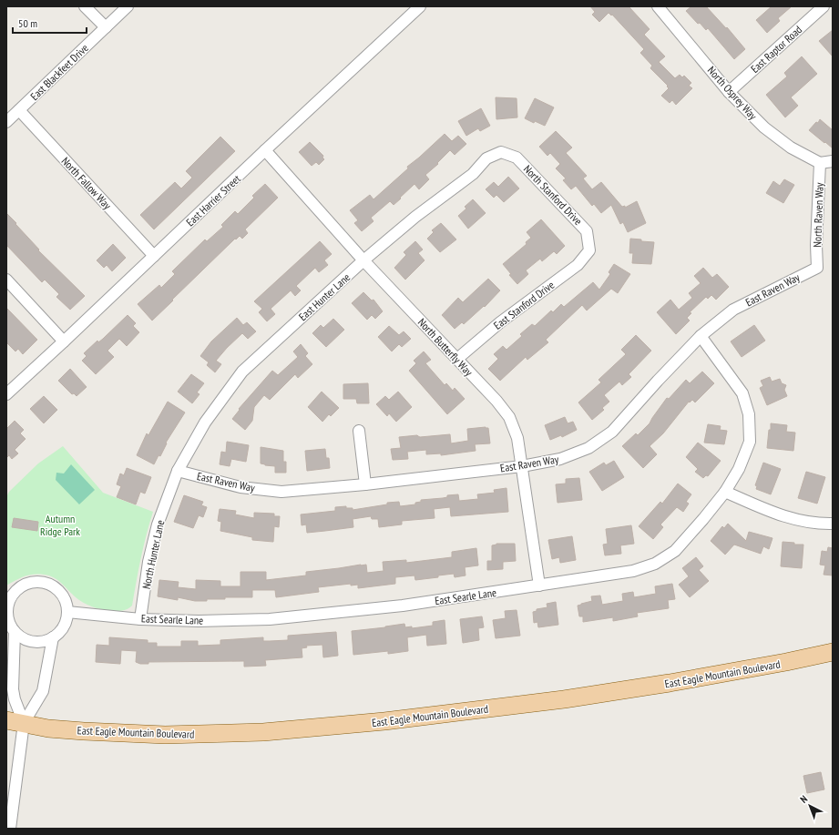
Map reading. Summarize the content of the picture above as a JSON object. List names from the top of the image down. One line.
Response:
{"streets":{"main road":["East Eagle Mountain Boulevard"],"street":["East Raptor Road","East Blackfeet Drive","North Osprey Way","North Fallow Way","North Stanford Drive","East Harrier Street","North Raven Way","East Raven Way","East Hunter Lane","East Stanford Drive","North Butterfly Way","North Hunter Lane","East Searle Lane"]},"crossings":[["East Raptor Road","North Osprey Way"],["East Blackfeet Drive","North Fallow Way"],["North Osprey Way","North Raven Way"],["North Fallow Way","East Harrier Street"],["North Stanford Drive","East Hunter Lane"],["North Stanford Drive","East Stanford Drive"],["East Harrier Street","North Butterfly Way"],["North Raven Way","East Raven Way"],["East Raven Way","East Hunter Lane"],["East Raven Way","North Butterfly Way"],["East Raven Way","North Hunter Lane"],["East Raven Way","East Searle Lane"],["East Hunter Lane","North Butterfly Way"],["East Hunter Lane","North Hunter Lane"],["East Stanford Drive","North Butterfly Way"],["North Butterfly Way","East Searle Lane"],["North Hunter Lane","East Searle Lane"]],"parks":["Autumn Ridge Park"],"scale_bar":"50 m","north":"top left"}
